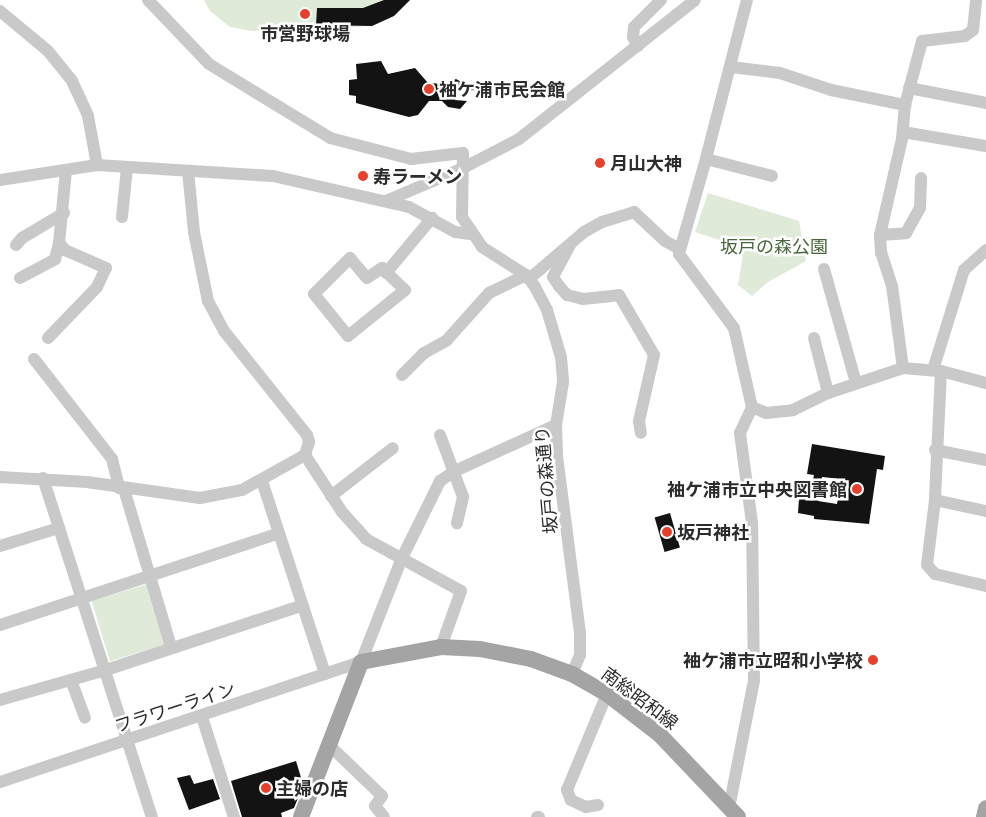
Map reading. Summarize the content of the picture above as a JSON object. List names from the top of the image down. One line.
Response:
{"streets":{"main road":["南総昭和線"],"street":["坂戸の森通り","フラワーライン"]},"crossings":[["坂戸の森通り","南総昭和線"],["南総昭和線","フラワーライン"]],"parks":["坂戸の森公園"],"places":["市営野球場","袖ケ浦市民会館","月山大神","寿ラーメン","袖ケ浦市立中央図書館","坂戸神社","袖ケ浦市立昭和小学校","主婦の店"]}
